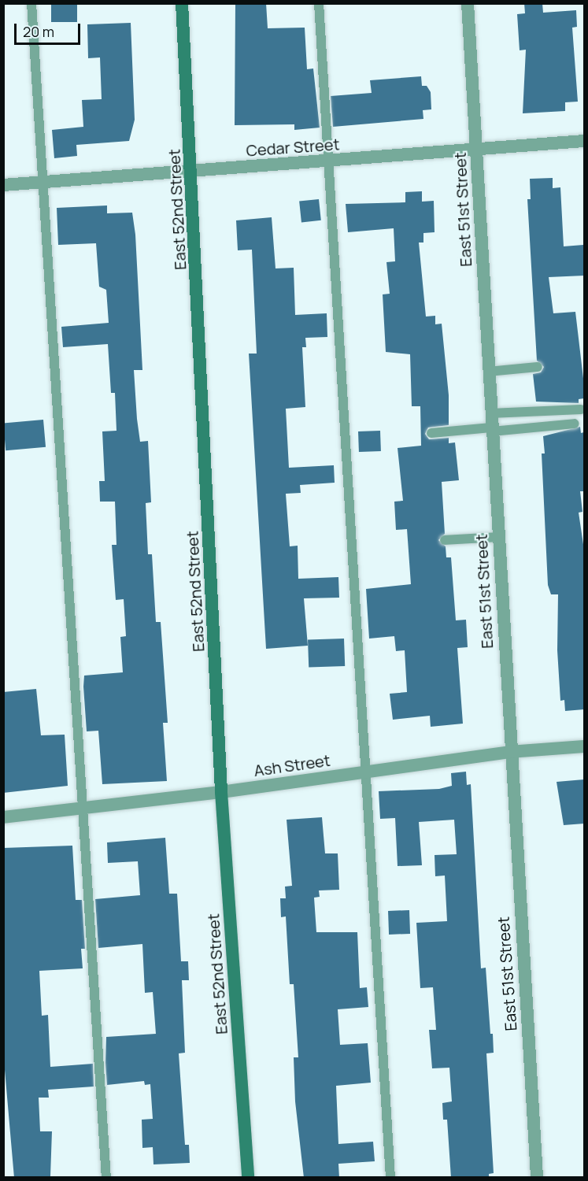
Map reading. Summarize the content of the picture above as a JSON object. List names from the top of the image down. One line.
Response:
{"streets":{"main road":["East 52nd Street"],"street":["Cedar Street","East 51st Street","Ash Street"]},"crossings":[["Cedar Street","East 52nd Street"],["Cedar Street","East 51st Street"],["East 52nd Street","Ash Street"],["East 51st Street","Ash Street"]],"scale_bar":"20 m"}
